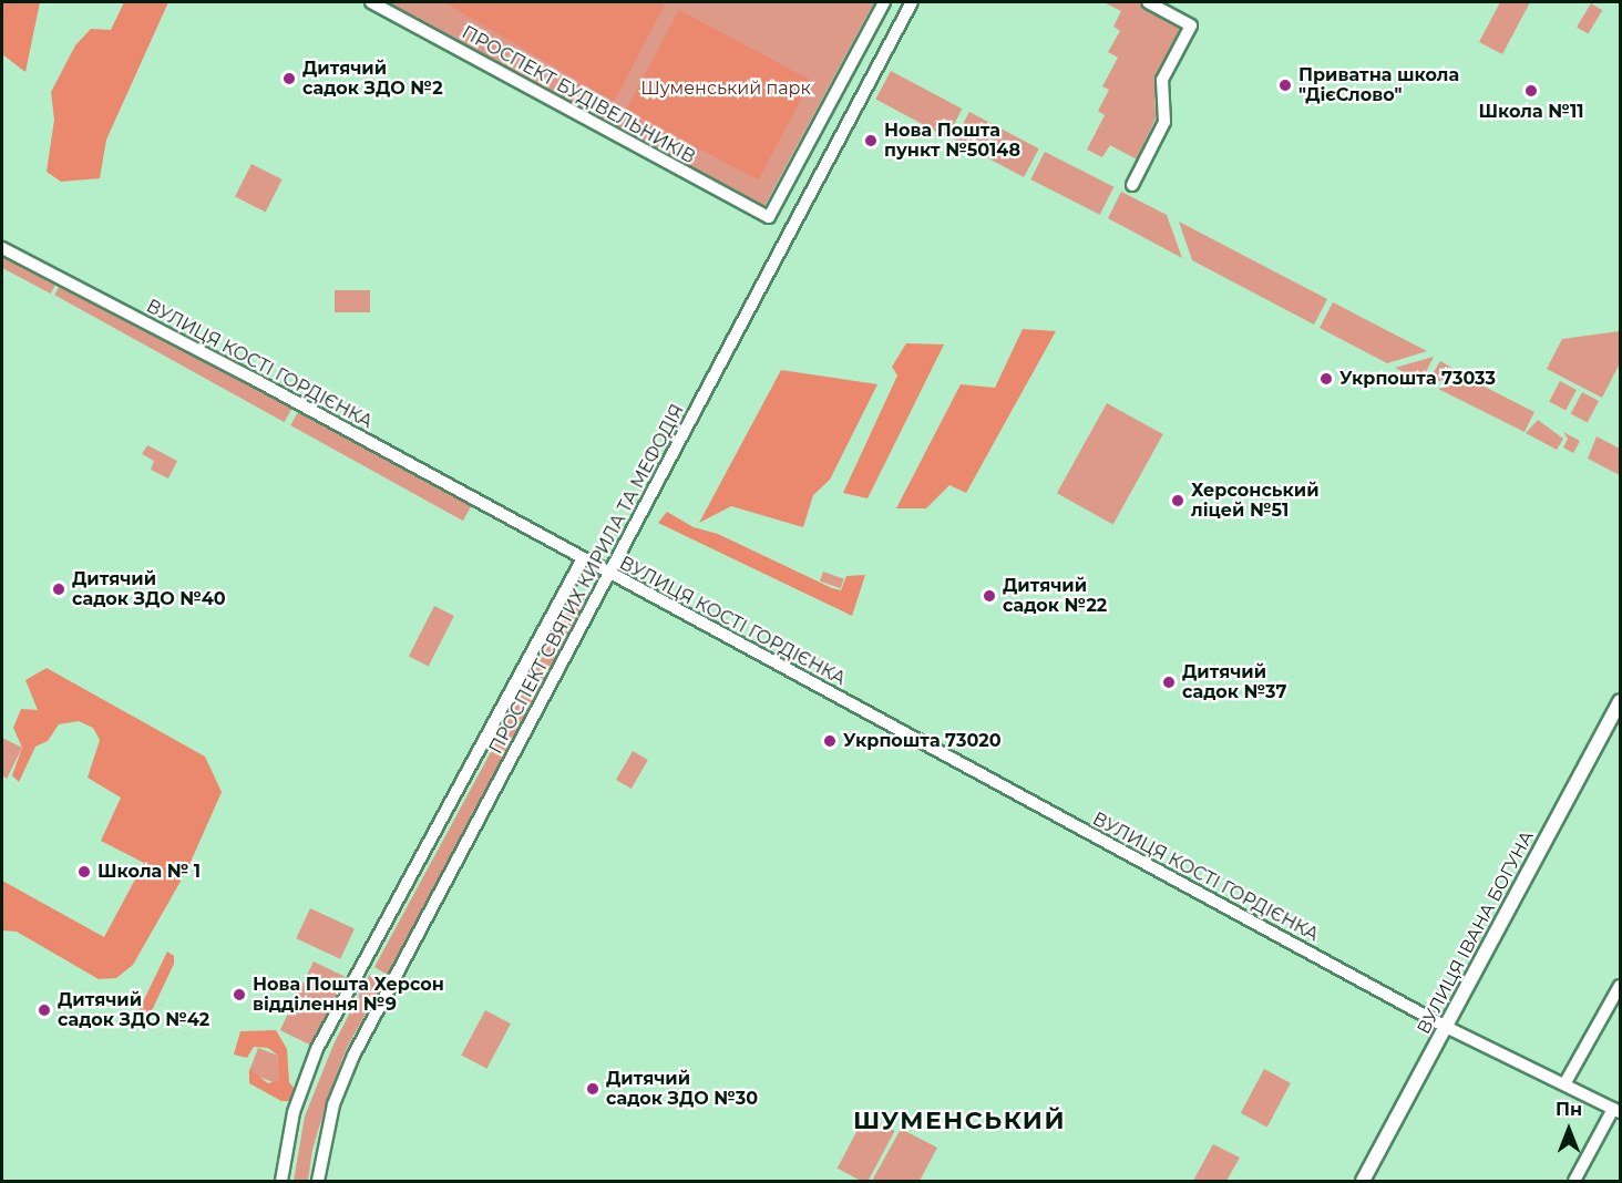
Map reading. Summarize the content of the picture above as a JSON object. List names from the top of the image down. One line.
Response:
{"streets":{"street":["ПРОСПЕКТ БУДІВЕЛЬНИКІВ","ВУЛИЦЯ КОСТІ ГОРДІЄНКА","ПРОСПЕКТ СВЯТИХ КИРИЛА ТА МЕФОДІЯ","ВУЛИЦЯ ІВАНА БОГУНА"]},"crossings":[["ВУЛИЦЯ КОСТІ ГОРДІЄНКА","ПРОСПЕКТ СВЯТИХ КИРИЛА ТА МЕФОДІЯ"],["ВУЛИЦЯ КОСТІ ГОРДІЄНКА","ВУЛИЦЯ ІВАНА БОГУНА"]],"districts":["ШУМЕНСЬКИЙ"],"parks":["Шуменський парк"],"places":["Дитячий садок ЗДО №2","Приватна школа \"ДієСлово\"","Школа №11","Нова Пошта пункт №50148","Укрпошта 73033","Херсонський ліцей №51","Дитячий садок ЗДО №40","Дитячий садок №22","Дитячий садок №37","Укрпошта 73020","Школа № 1","Нова Пошта Херсон відділення №9","Дитячий садок ЗДО №42","Дитячий садок ЗДО №30"],"north":"top"}
